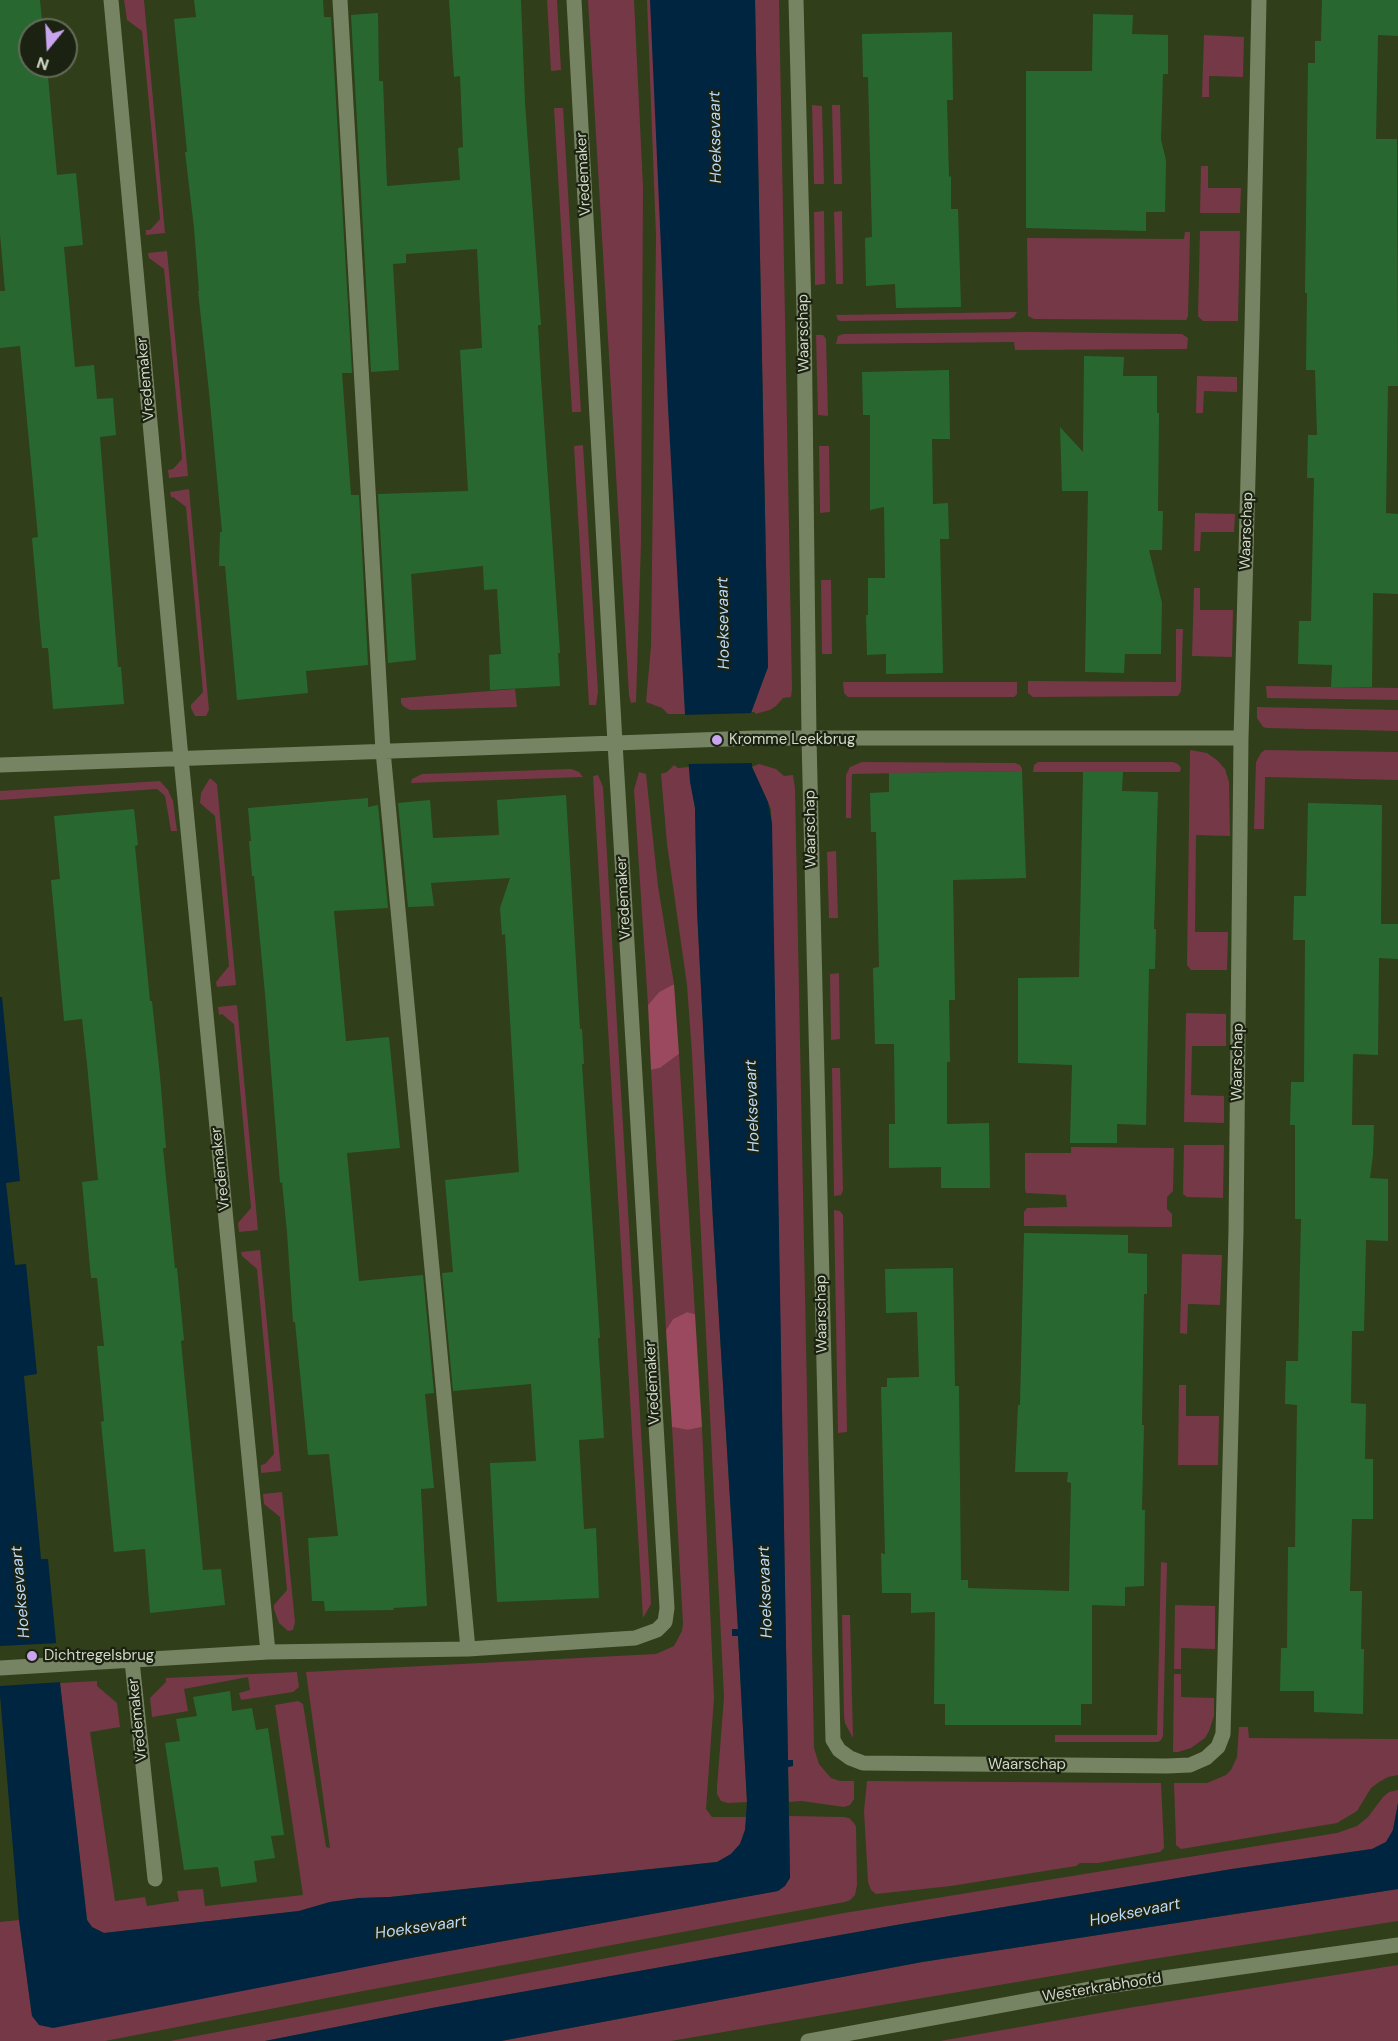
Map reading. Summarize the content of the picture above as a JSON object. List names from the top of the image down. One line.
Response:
{"streets":{"street":["Vredemaker","Waarschap","Westerkrabhoofd"]},"water":["Hoeksevaart"],"places":["Kromme Leekbrug","Dichtregelsbrug"],"north":"bottom"}
